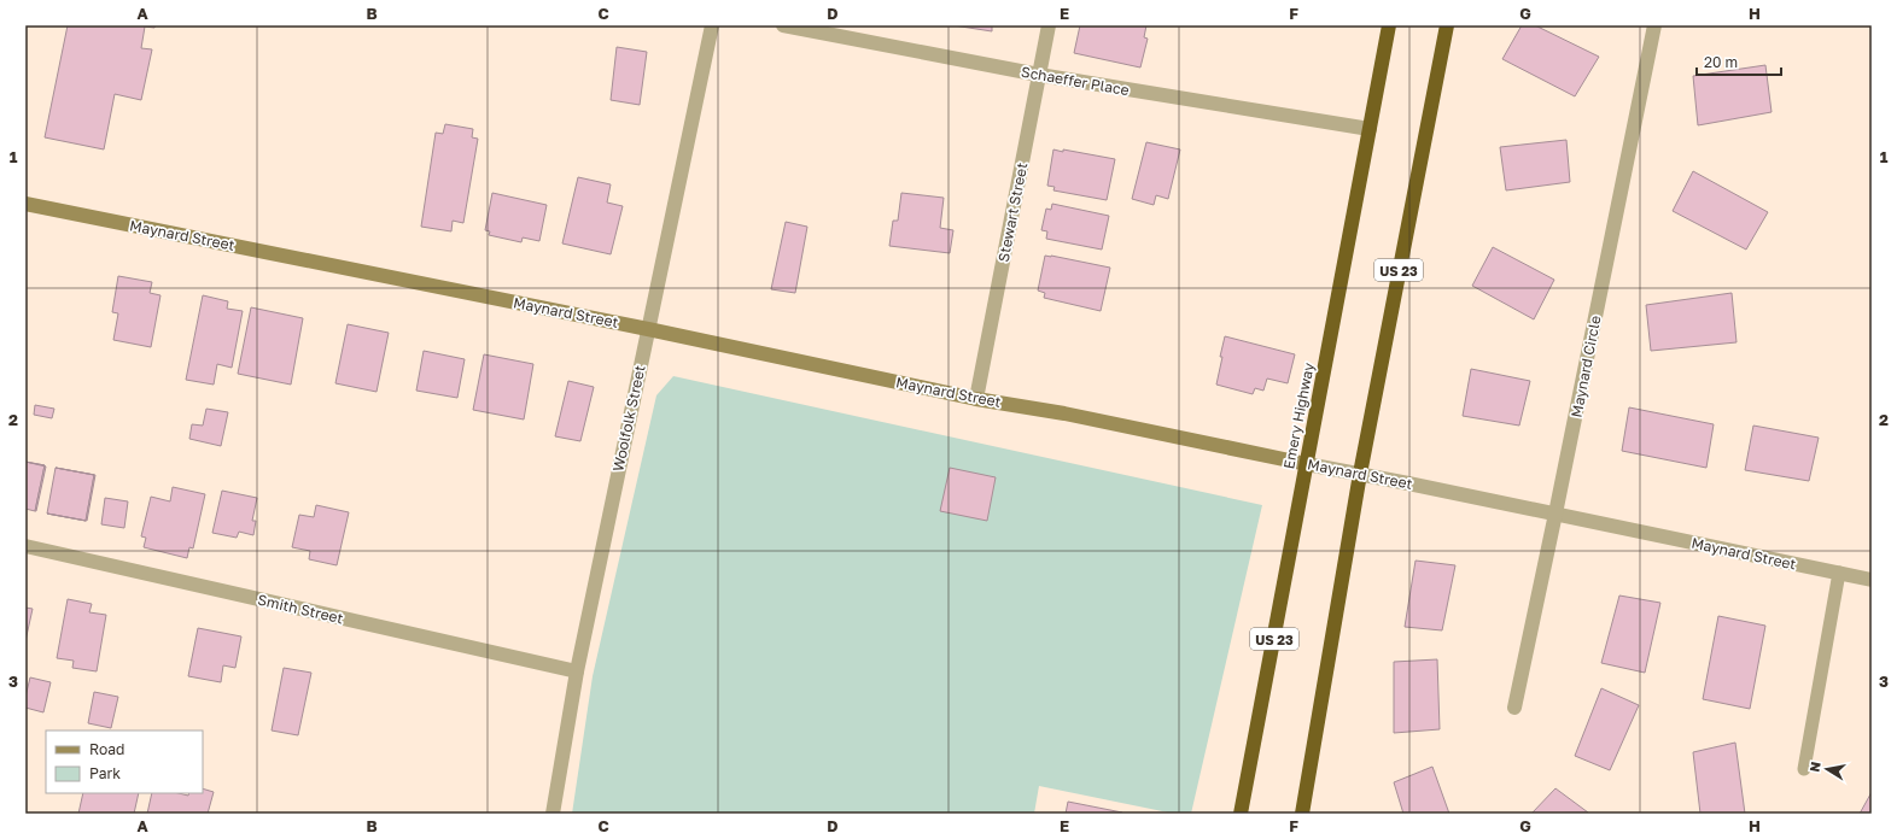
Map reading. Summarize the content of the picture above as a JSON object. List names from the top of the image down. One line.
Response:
{"streets":{"highway":["US 23","Emery Highway"],"street":["Schaeffer Place","Stewart Street","Maynard Street","Maynard Circle","Woolfolk Street","Smith Street"]},"crossings":[["Schaeffer Place","Stewart Street"],["Schaeffer Place","Emery Highway"],["Stewart Street","Maynard Street"],["Maynard Street","US 23"],["Maynard Street","Maynard Circle"],["Maynard Street","Emery Highway"],["Maynard Street","Woolfolk Street"],["Woolfolk Street","Smith Street"]],"legend":["Road","Park"],"scale_bar":"20 m","north":"left","grid":{"columns":["A","B","C","D","E","F","G","H"],"rows":["1","2","3"]}}
